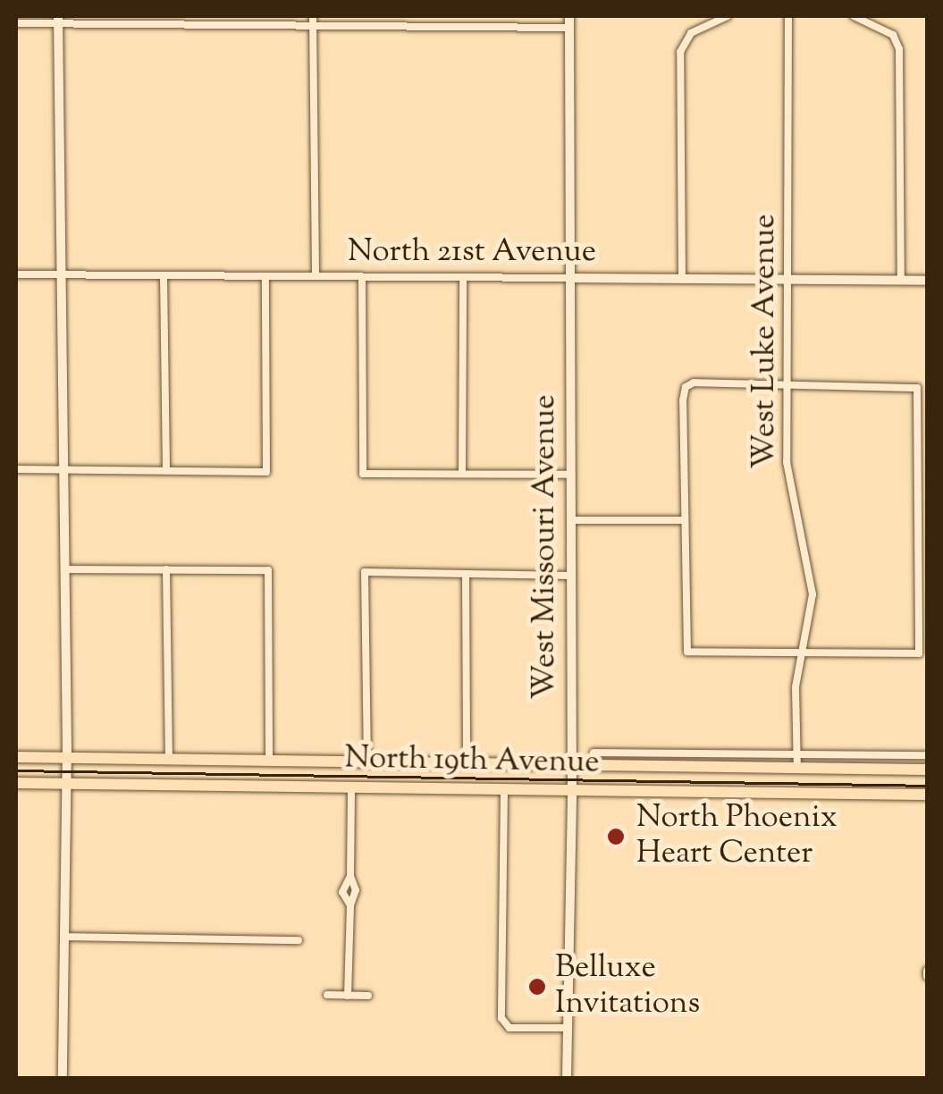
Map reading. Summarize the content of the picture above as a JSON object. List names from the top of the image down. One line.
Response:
{"streets":{"main road":["North 19th Avenue"],"street":["North 21st Avenue","West Luke Avenue","West Missouri Avenue"]},"crossings":[["North 21st Avenue","West Luke Avenue"],["North 21st Avenue","West Missouri Avenue"],["West Luke Avenue","North 19th Avenue"],["West Missouri Avenue","North 19th Avenue"]],"places":["North Phoenix Heart Center","Belluxe Invitations"]}
